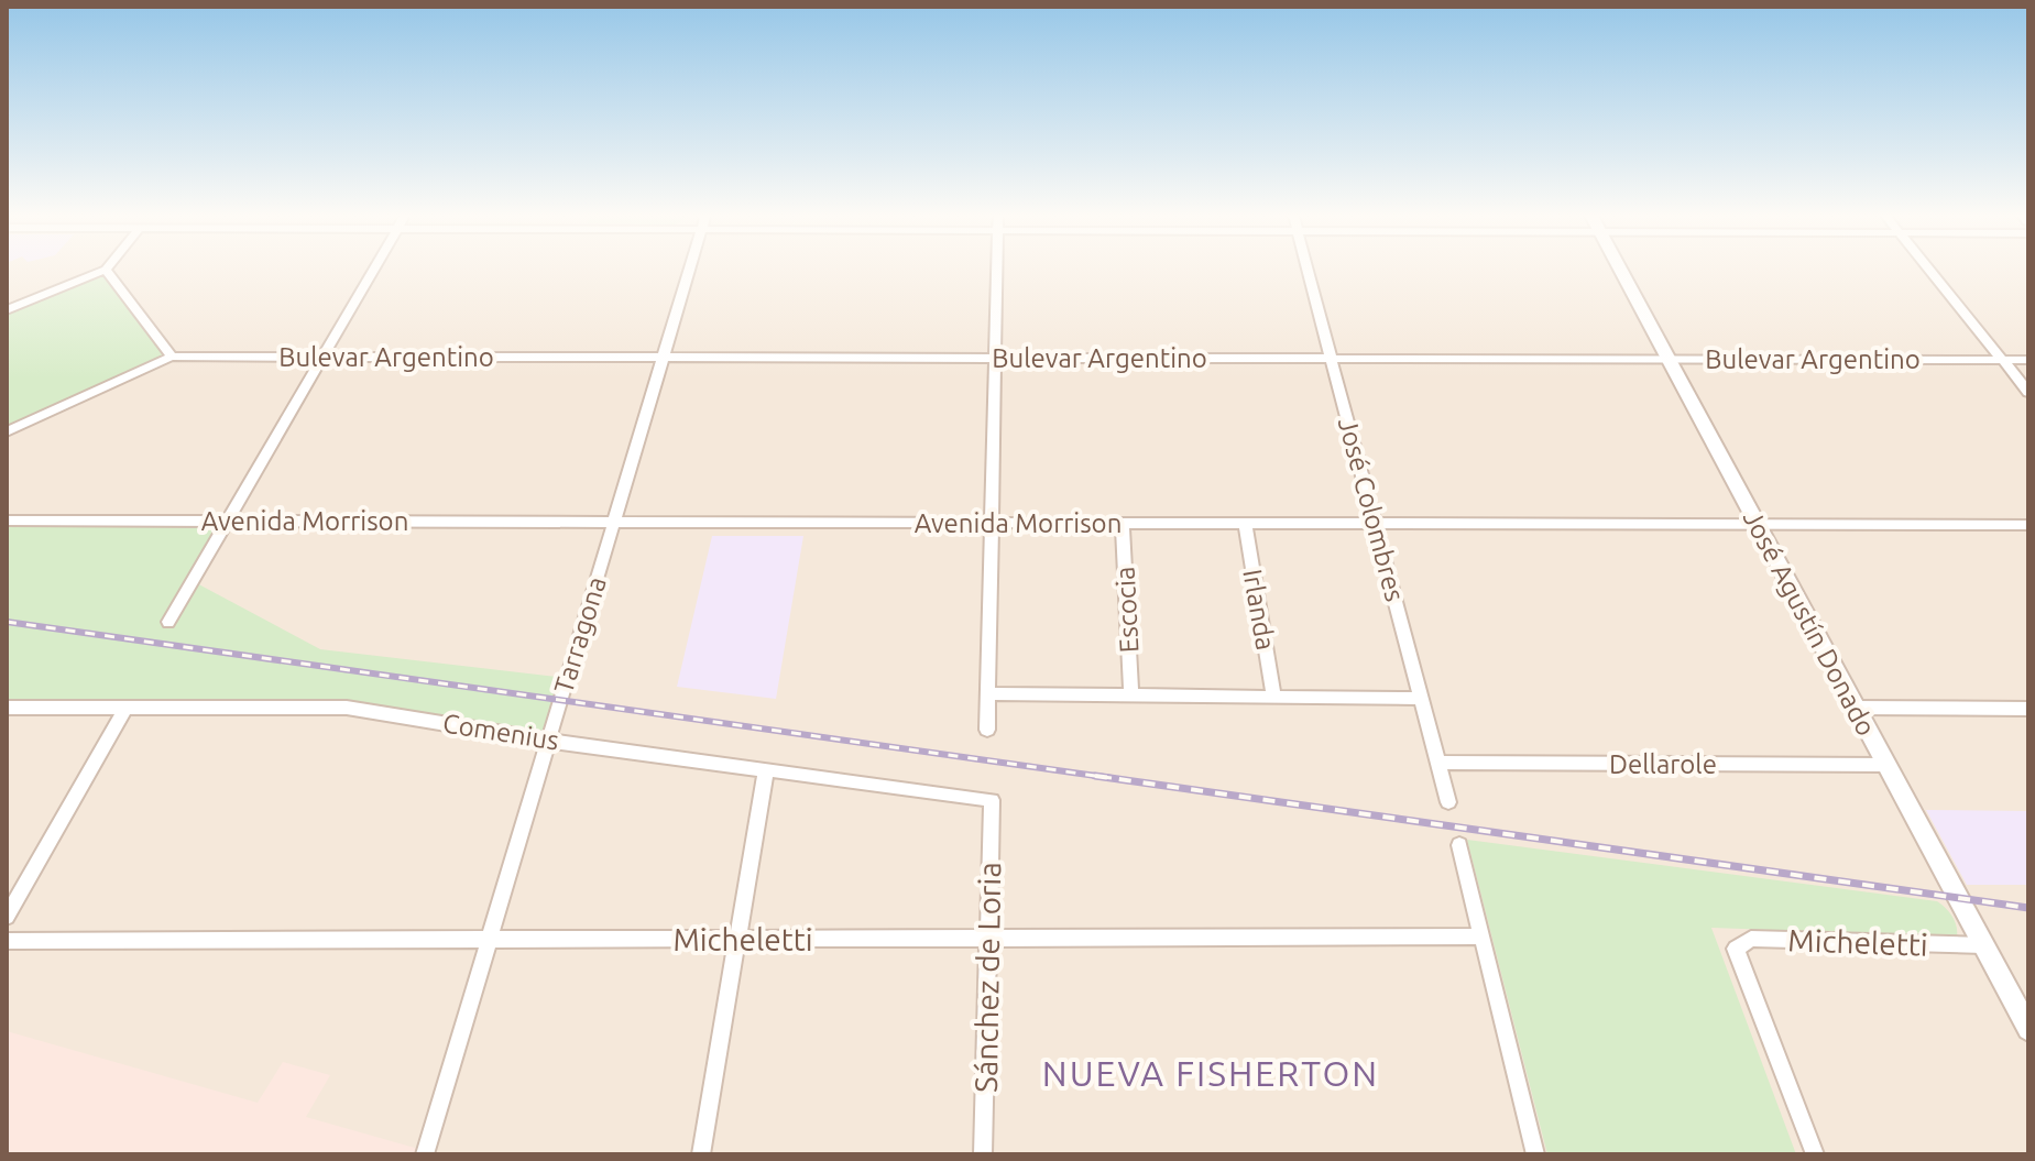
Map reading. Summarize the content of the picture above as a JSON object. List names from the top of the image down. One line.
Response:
{"streets":{"street":["Bulevar Argentino","José Colombres","Avenida Morrison","Escocia","Irlanda","José Agustín Donado","Tarragona","Comenius","Dellarole","Micheletti","Sánchez de Loria"]},"crossings":[["Bulevar Argentino","José Colombres"],["Bulevar Argentino","José Agustín Donado"],["Bulevar Argentino","Tarragona"],["José Colombres","Avenida Morrison"],["José Colombres","Dellarole"],["Avenida Morrison","Escocia"],["Avenida Morrison","Irlanda"],["Avenida Morrison","José Agustín Donado"],["Avenida Morrison","Tarragona"],["José Agustín Donado","Dellarole"],["José Agustín Donado","Micheletti"],["Tarragona","Comenius"],["Tarragona","Micheletti"],["Comenius","Sánchez de Loria"],["Micheletti","Sánchez de Loria"]],"districts":["NUEVA FISHERTON"]}
